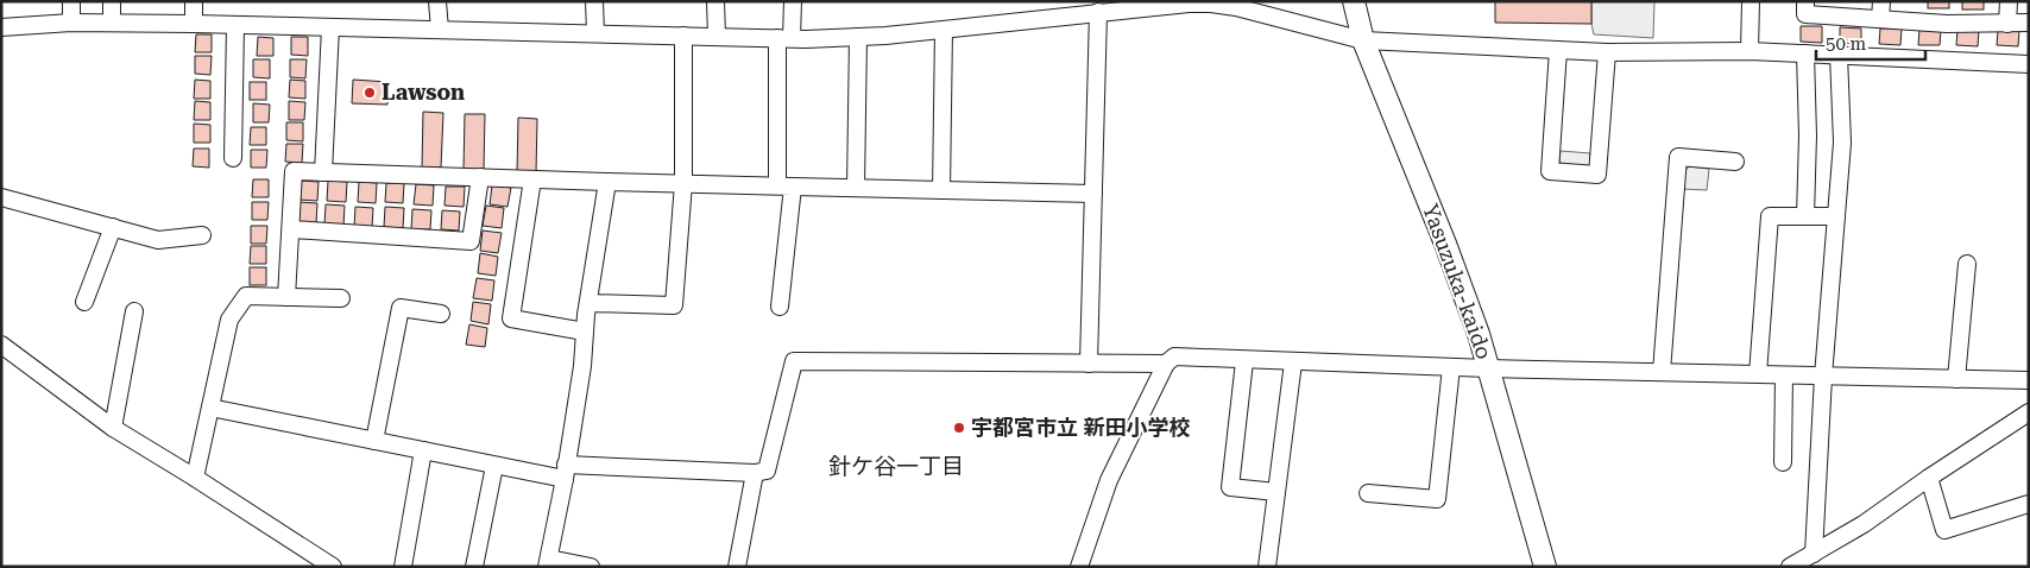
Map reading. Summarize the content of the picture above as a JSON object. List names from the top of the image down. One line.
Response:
{"streets":{"main road":["Yasuzuka-kaido"]},"districts":["針ケ谷一丁目"],"places":["Lawson","宇都宮市立 新田小学校"],"scale_bar":"50 m"}
